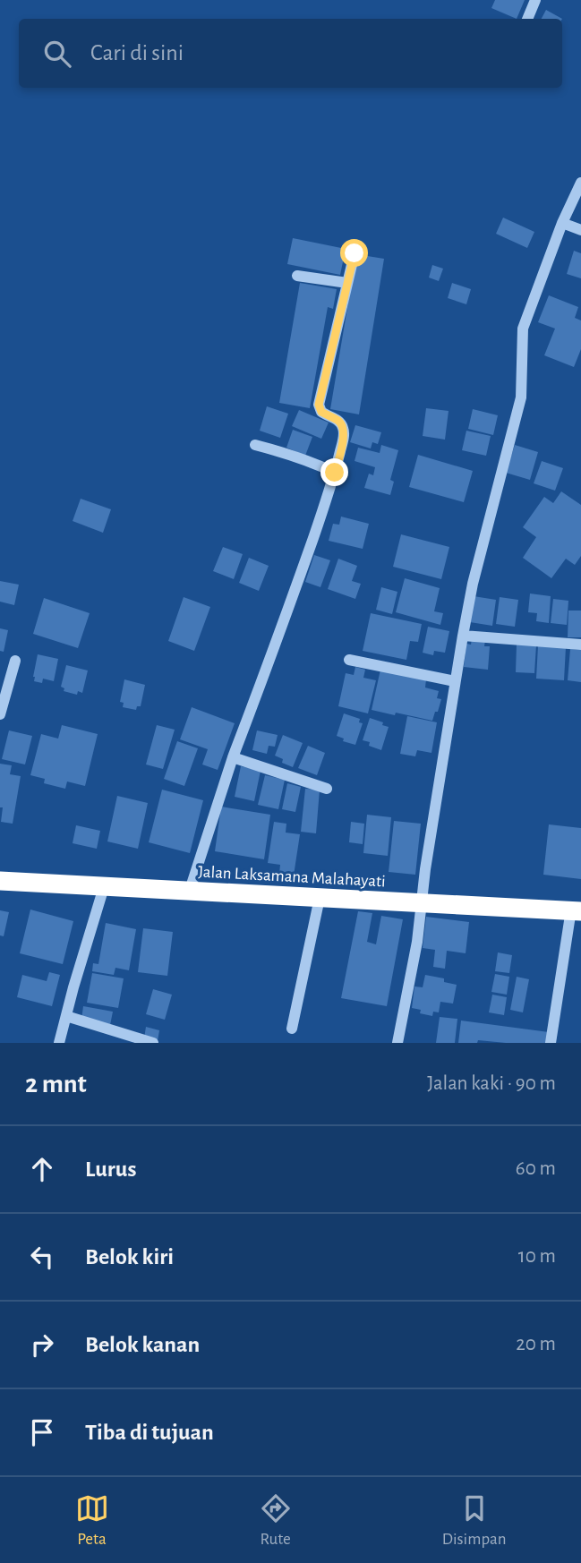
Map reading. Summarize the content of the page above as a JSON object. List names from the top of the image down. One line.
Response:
{"streets":{"highway":["Jalan Laksamana Malahayati"]},"page":{"search":"Cari di sini","heading":["2 mnt","Jalan kaki · 90 m"],"list":[["Lurus","60 m"],["Belok kiri","10 m"],["Belok kanan","20 m"],"Tiba di tujuan"],"nav":["Peta","Rute","Disimpan"]}}
